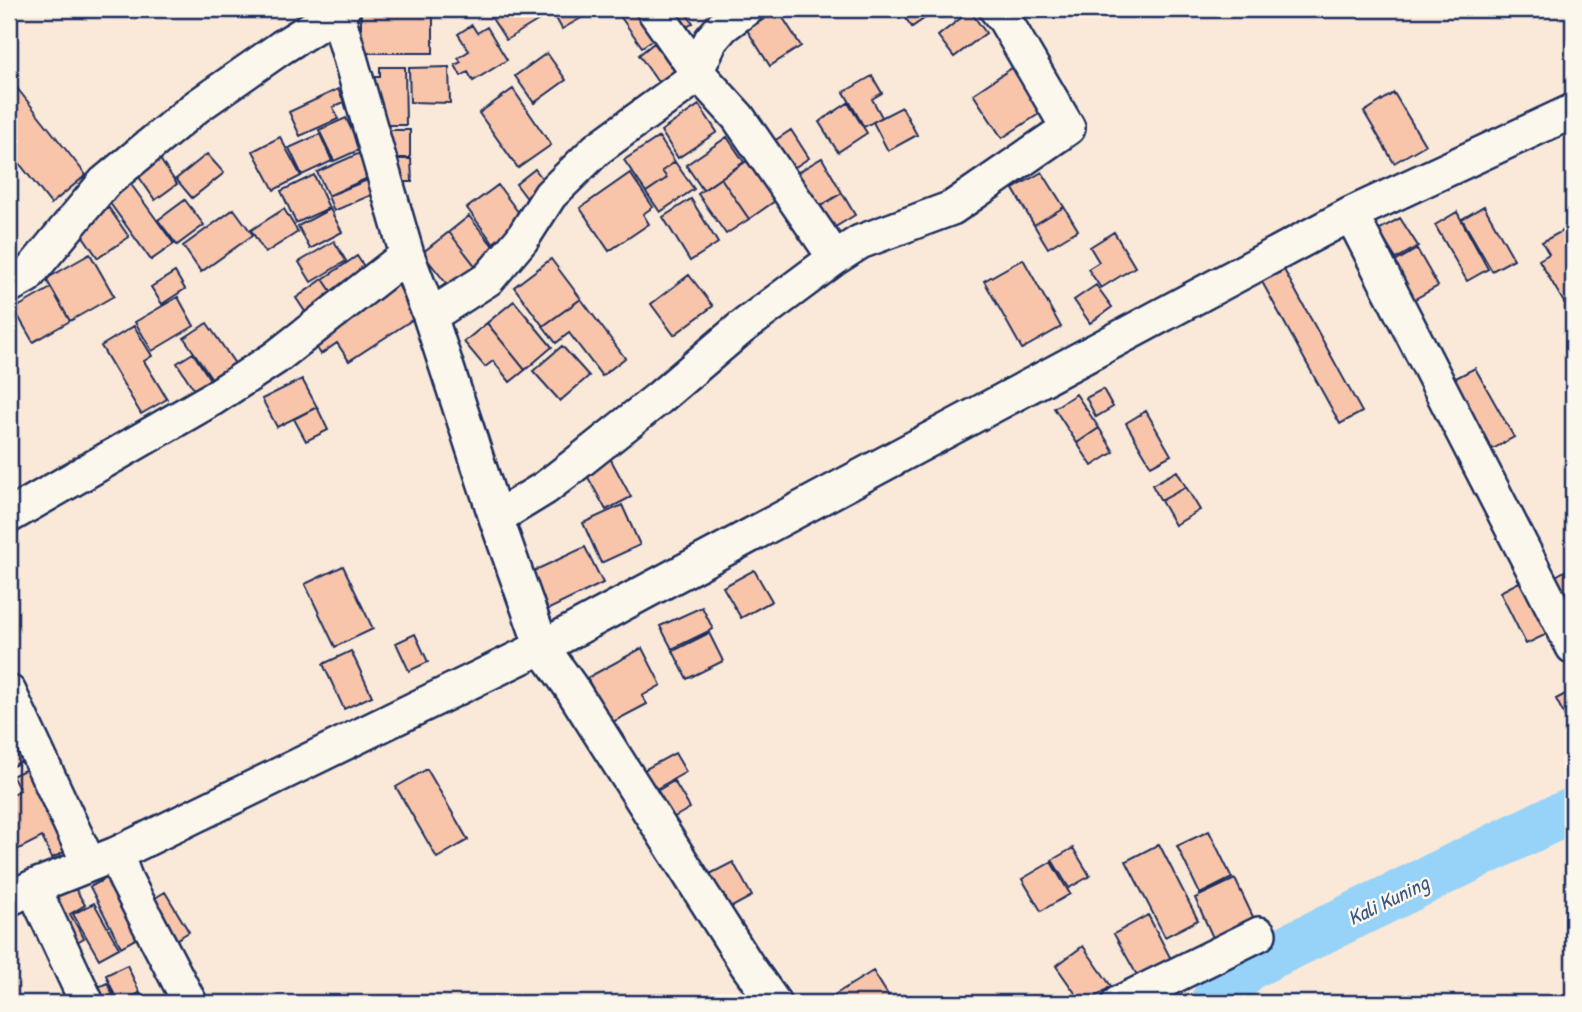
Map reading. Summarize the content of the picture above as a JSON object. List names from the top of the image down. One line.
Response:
{"water":["Kali Kuning"]}
